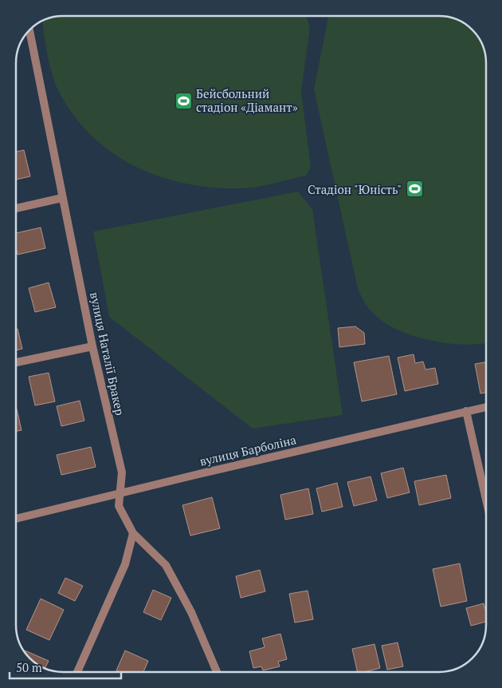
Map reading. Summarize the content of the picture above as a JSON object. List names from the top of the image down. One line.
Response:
{"streets":{"street":["вулиця Наталії Бракер","вулиця Барболіна"]},"crossings":[["вулиця Наталії Бракер","вулиця Барболіна"]],"places":{"sports":["Бейсбольний стадіон «Діамант»","Стадіон \"Юність\""]},"scale_bar":"50 m"}
